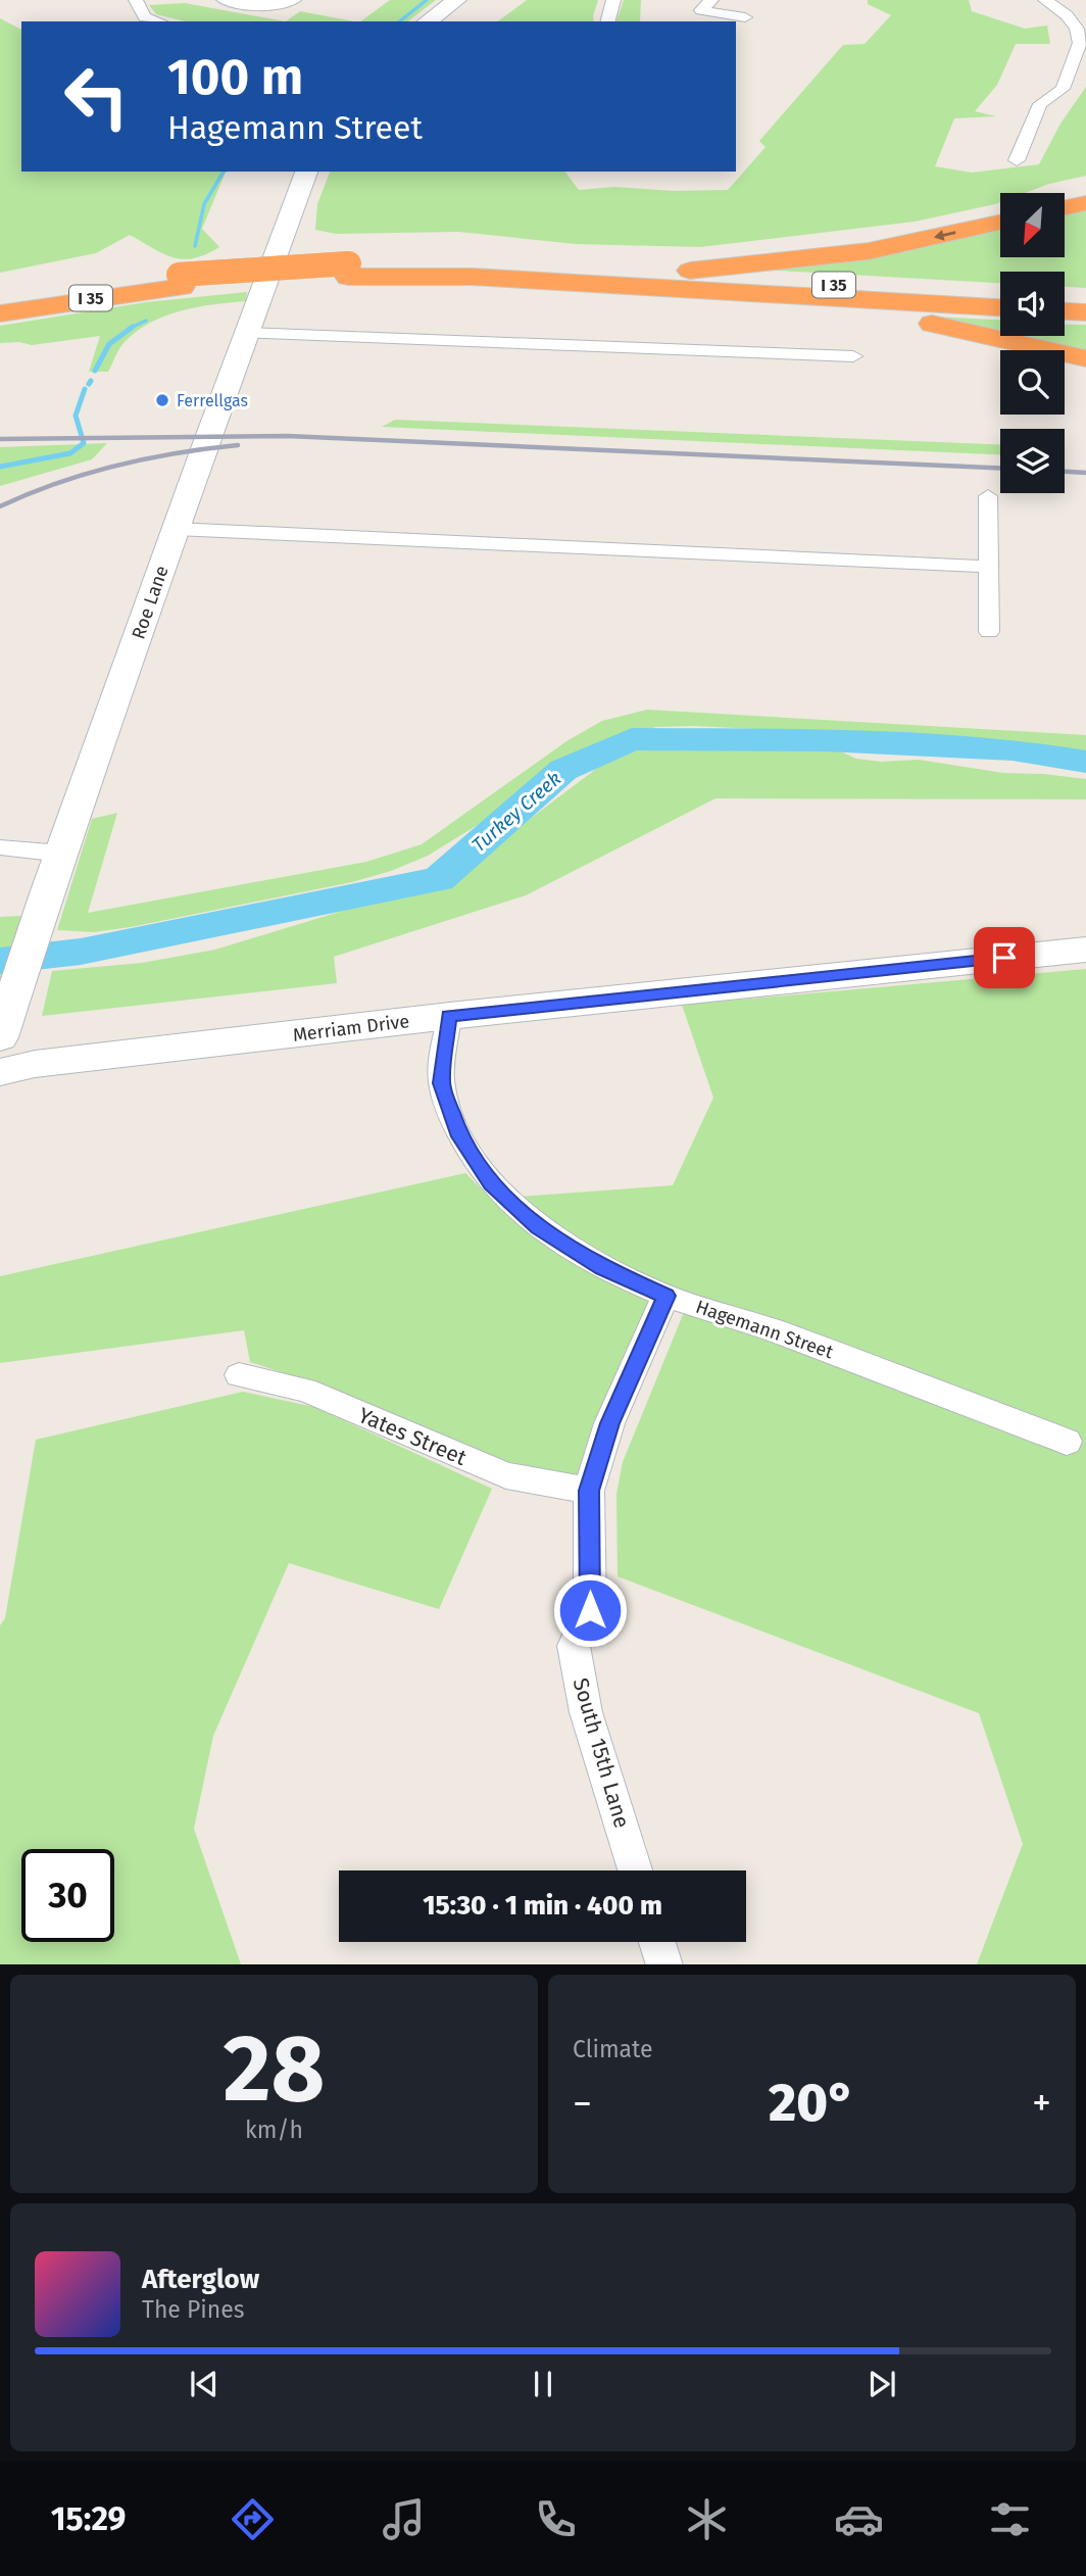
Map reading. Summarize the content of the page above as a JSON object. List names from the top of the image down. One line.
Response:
{"streets":{"highway":["I 35"],"street":["Roe Lane","Merriam Drive","Hagemann Street","Yates Street","South 15th Lane"]},"crossings":[["Merriam Drive","Hagemann Street"],["Hagemann Street","South 15th Lane"],["Yates Street","South 15th Lane"]],"water":["Turkey Creek"],"places":["Ferrellgas"],"north":"bottom left","page":{"turn":["100 m","Hagemann Street"],"limit":"30","trip":"15:30 · 1 min · 400 m","tile":[["28","km/h"],"Climate"],"heat":["−","20°","+"],"song":["Afterglow","The Pines"],"tabs":"15:29"}}
